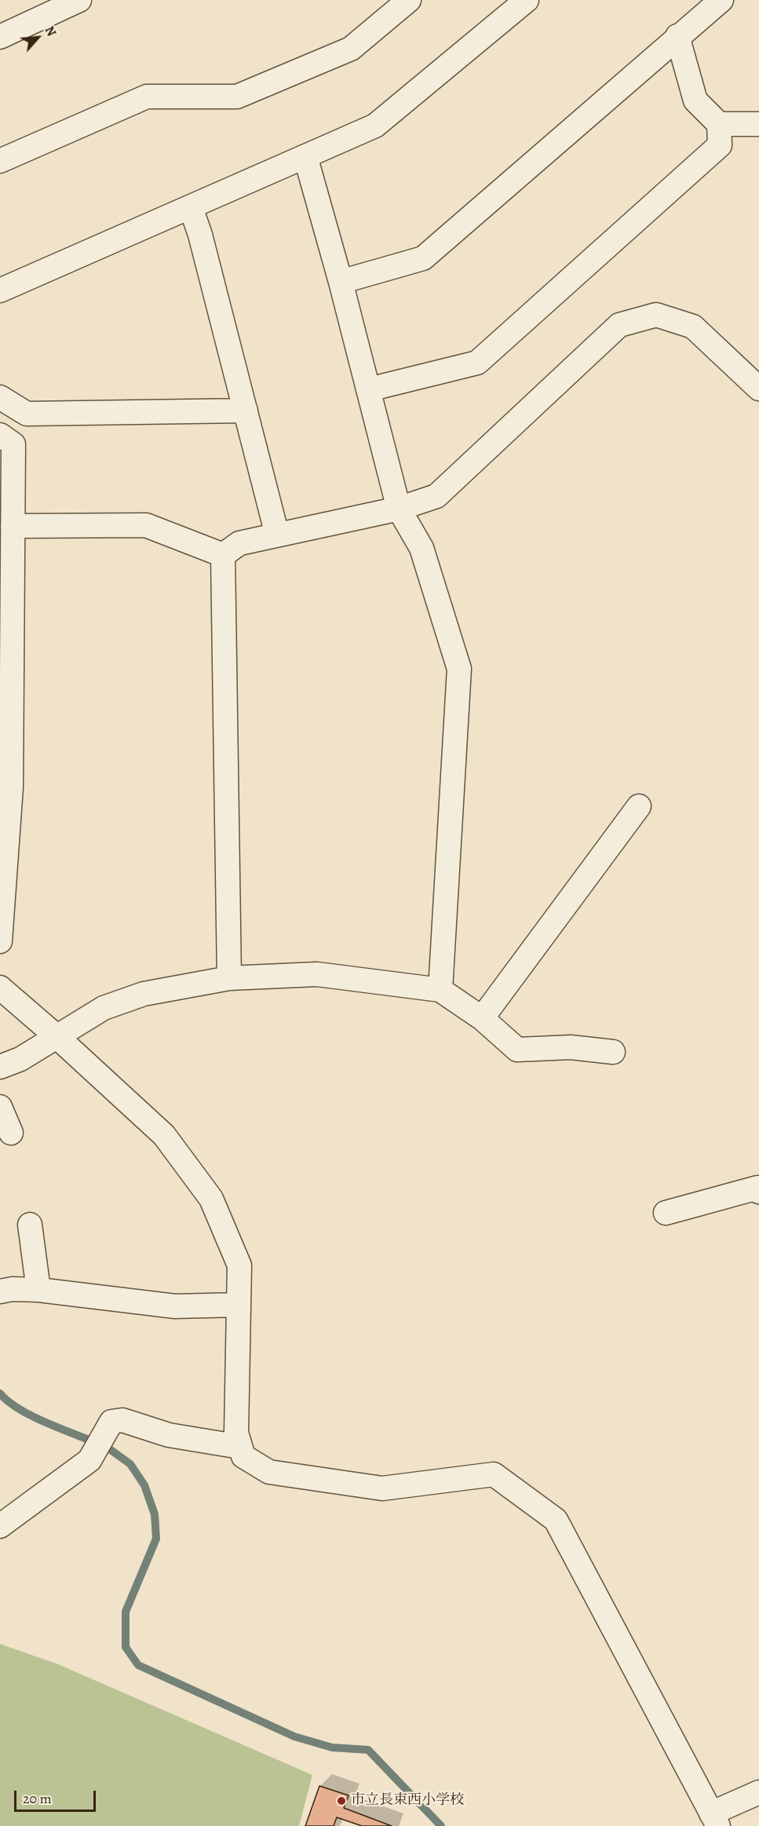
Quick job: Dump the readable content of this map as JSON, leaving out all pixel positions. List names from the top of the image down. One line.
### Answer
{"places":["市立長束西小学校"],"scale_bar":"20 m","north":"top right"}
